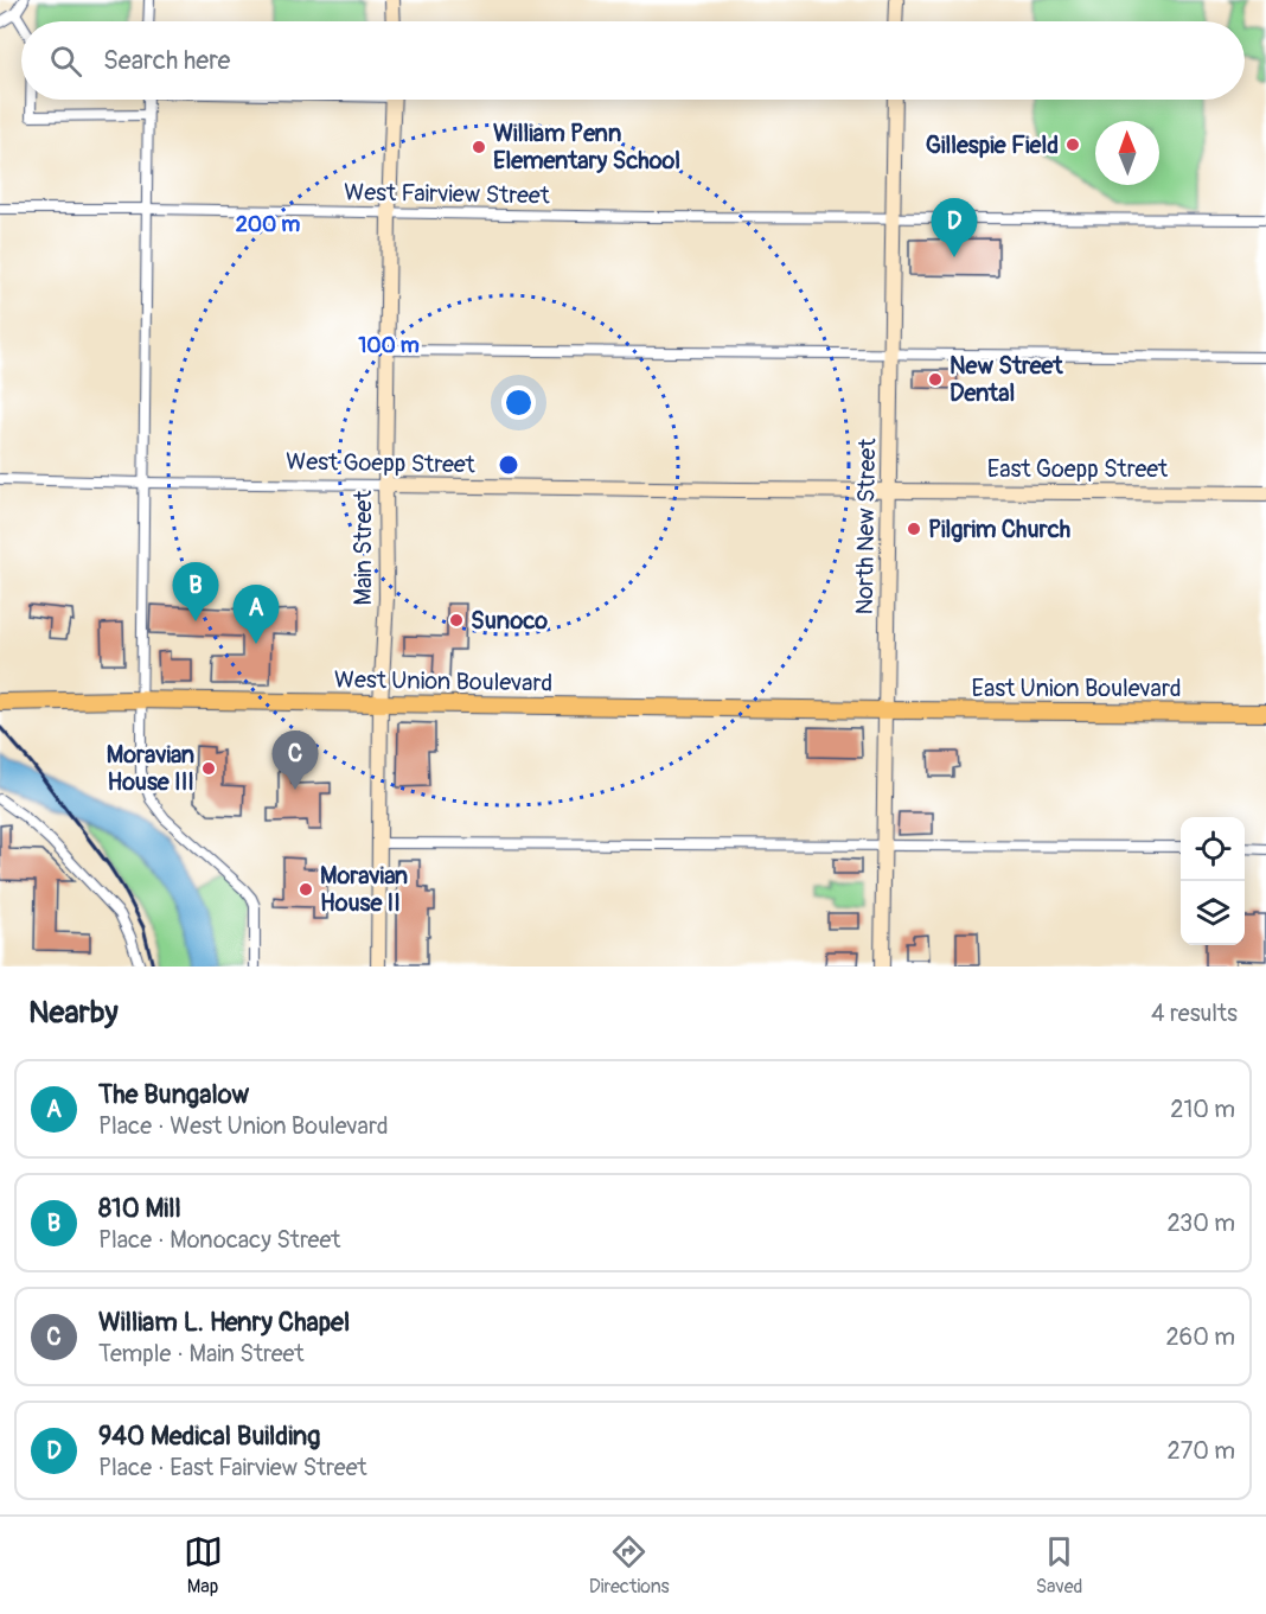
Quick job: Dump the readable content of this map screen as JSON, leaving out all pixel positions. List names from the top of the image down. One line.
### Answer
{"streets":{"main road":["West Union Boulevard","East Union Boulevard"],"street":["West Fairview Street","West Goepp Street","East Goepp Street","North New Street","Main Street"]},"crossings":[["West Fairview Street","North New Street"],["West Fairview Street","Main Street"],["West Goepp Street","East Goepp Street"],["West Goepp Street","North New Street"],["West Goepp Street","Main Street"],["East Goepp Street","North New Street"],["North New Street","West Union Boulevard"],["North New Street","East Union Boulevard"],["Main Street","West Union Boulevard"],["West Union Boulevard","East Union Boulevard"]],"places":["Gillespie Field","William Penn Elementary School","New Street Dental","Pilgrim Church","Sunoco","Moravian House III","Moravian House II"],"north":"top","page":{"search":"Search here","pins":["D","B","A","C"],"heading":["Nearby","4 results"],"list":[{"mark":"A","name":"The Bungalow","note":"Place · West Union Boulevard","value":"210 m"},{"mark":"B","name":"810 Mill","note":"Place · Monocacy Street","value":"230 m"},{"mark":"C","name":"William L. Henry Chapel","note":"Temple · Main Street","value":"260 m"},{"mark":"D","name":"940 Medical Building","note":"Place · East Fairview Street","value":"270 m"}],"nav":["Map","Directions","Saved"]},"rings":["200 m","100 m"]}
